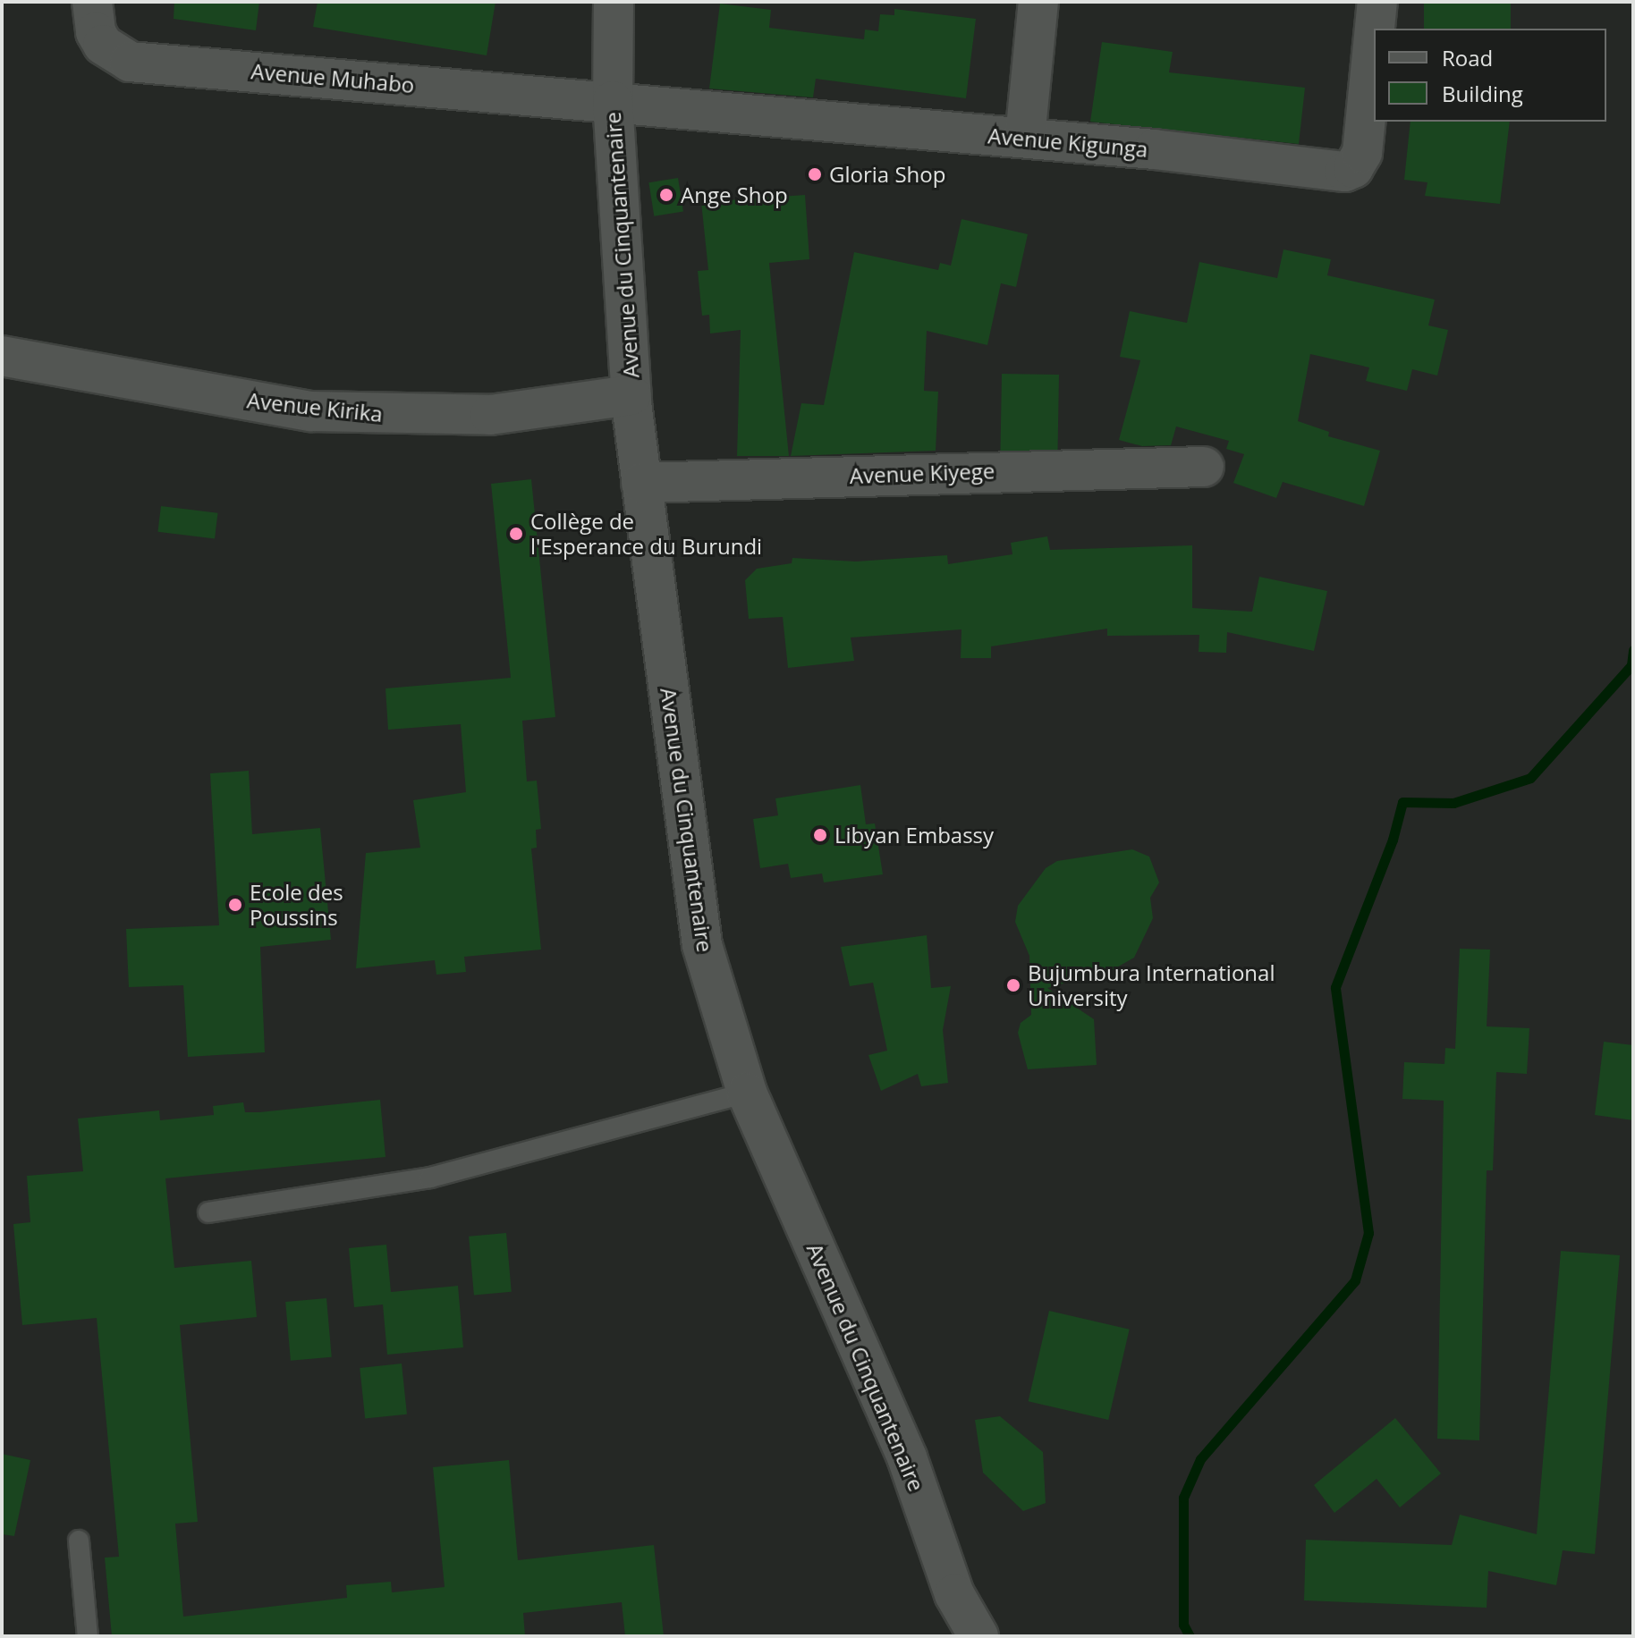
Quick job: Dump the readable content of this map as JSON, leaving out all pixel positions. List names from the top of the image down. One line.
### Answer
{"streets":{"street":["Avenue Muhabo","Avenue Kigunga","Avenue du Cinquantenaire","Avenue Kirika","Avenue Kiyege"]},"crossings":[["Avenue Muhabo","Avenue Kigunga"],["Avenue Muhabo","Avenue du Cinquantenaire"],["Avenue Kigunga","Avenue du Cinquantenaire"],["Avenue du Cinquantenaire","Avenue Kirika"],["Avenue du Cinquantenaire","Avenue Kiyege"]],"places":["Gloria Shop","Ange Shop","Collège de l'Esperance du Burundi","Libyan Embassy","Ecole des Poussins","Bujumbura International University"],"legend":["Road","Building"]}
